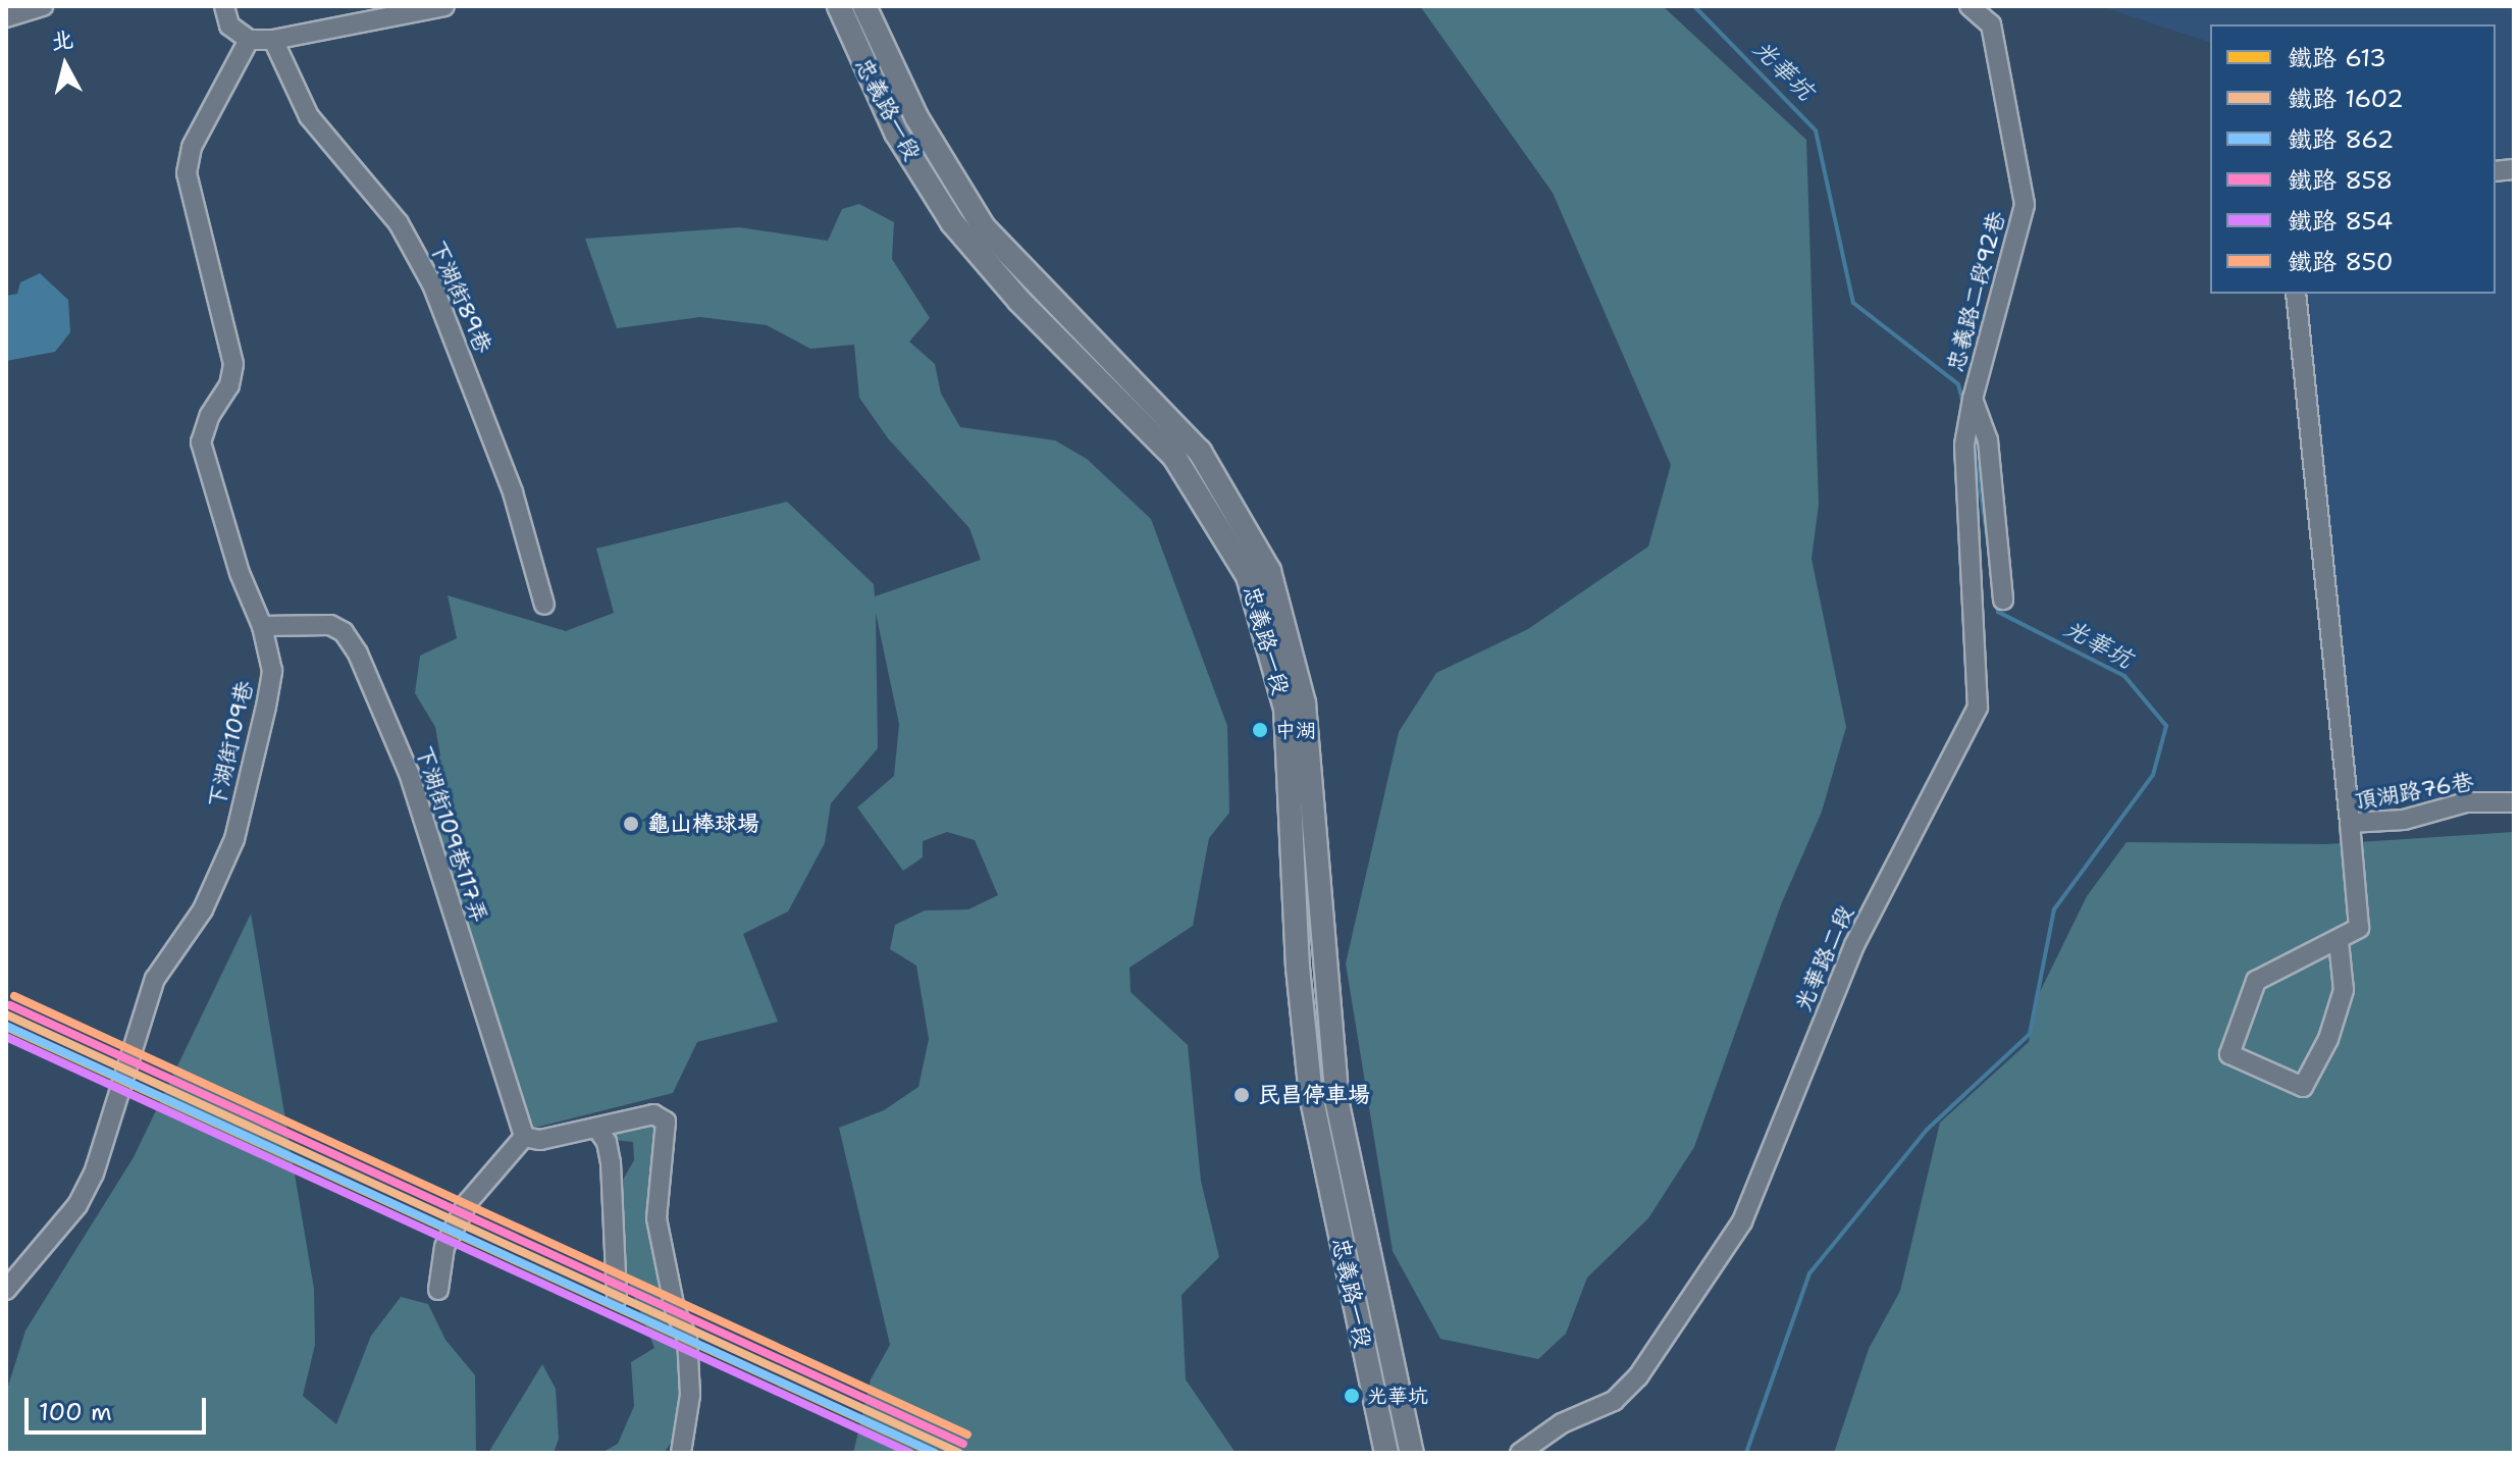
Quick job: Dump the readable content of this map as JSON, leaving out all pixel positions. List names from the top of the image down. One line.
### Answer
{"streets":{"main road":["忠義路一段"],"street":["忠義路二段92巷","下湖街89巷","下湖街109巷","頂湖路76巷","下湖街109巷117弄","光華路二段"]},"crossings":[["忠義路二段92巷","光華路二段"],["下湖街109巷","下湖街109巷117弄"]],"water":["光華坑"],"places":["中湖","龜山棒球場","民昌停車場","光華坑"],"lines":["rail line 850","rail line 858","rail line 1602","rail line 862","rail line 613","rail line 854"],"legend":["鐵路 613","鐵路 1602","鐵路 862","鐵路 858","鐵路 854","鐵路 850"],"scale_bar":"100 m","north":"top"}
